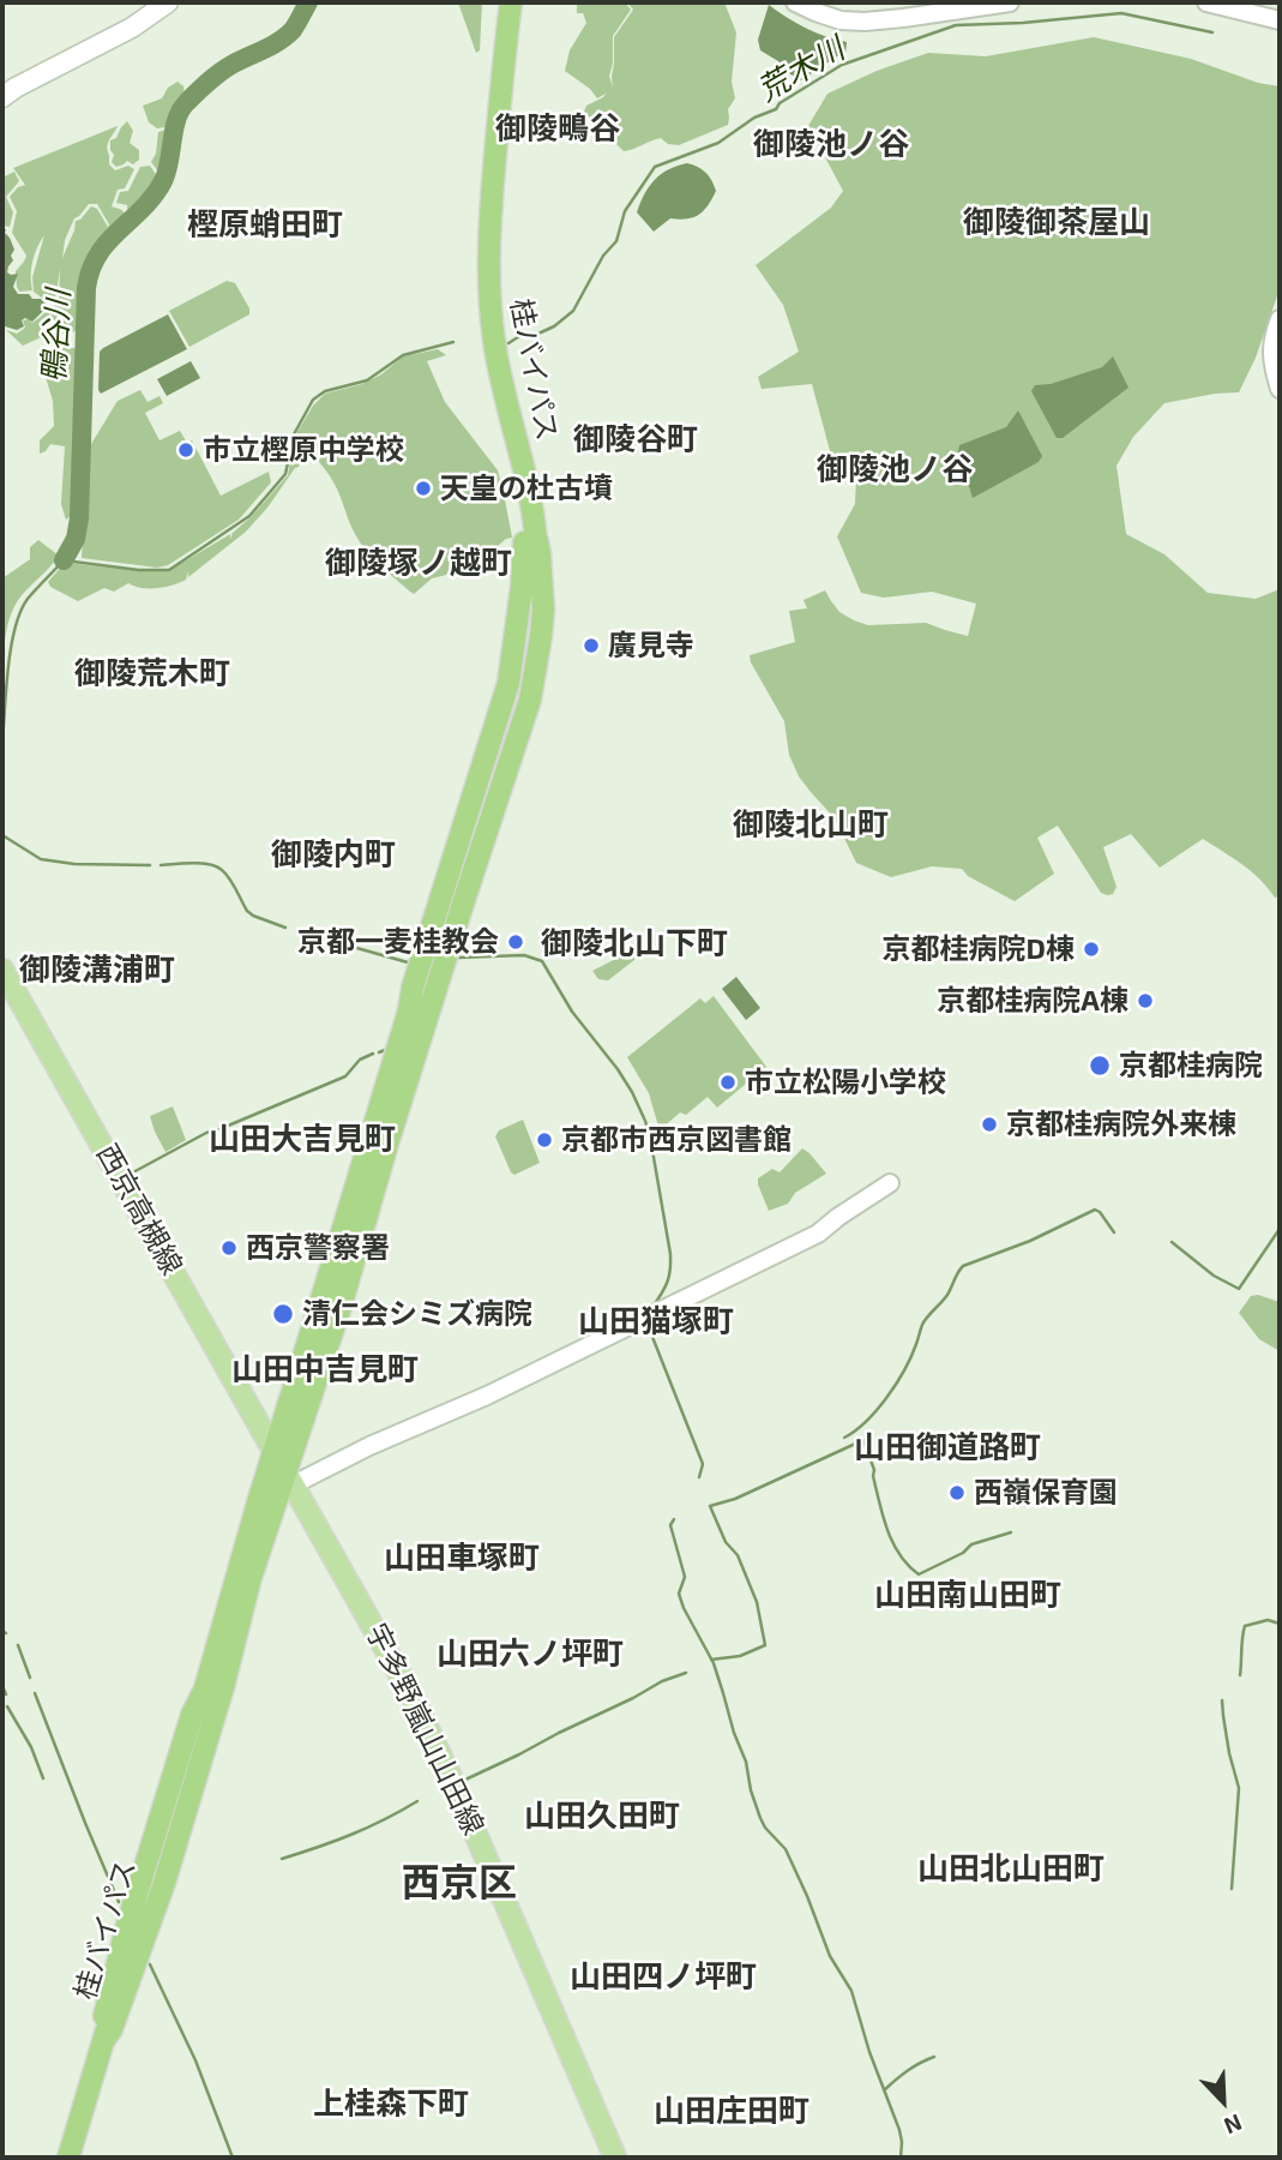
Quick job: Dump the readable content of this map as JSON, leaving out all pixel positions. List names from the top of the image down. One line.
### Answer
{"streets":{"highway":["桂バイパス"],"main road":["西京高槻線","宇多野嵐山山田線"]},"crossings":[["西京高槻線","宇多野嵐山山田線"]],"districts":["御陵鴫谷","御陵池ノ谷","御陵御茶屋山","樫原蛸田町","御陵谷町","御陵池ノ谷","御陵塚ノ越町","御陵荒木町","御陵北山町","御陵内町","御陵北山下町","御陵溝浦町","山田大吉見町","山田猫塚町","山田中吉見町","山田御道路町","山田車塚町","山田南山田町","山田六ノ坪町","山田久田町","山田北山田町","西京区","山田四ノ坪町","上桂森下町","山田庄田町"],"water":["荒木川","鴨谷川"],"places":["市立樫原中学校","天皇の杜古墳","廣見寺","京都一麦桂教会","京都桂病院D棟","京都桂病院A棟","京都桂病院","市立松陽小学校","京都桂病院外来棟","京都市西京図書館","西京警察署","清仁会シミズ病院","西嶺保育園"],"north":"bottom right"}
